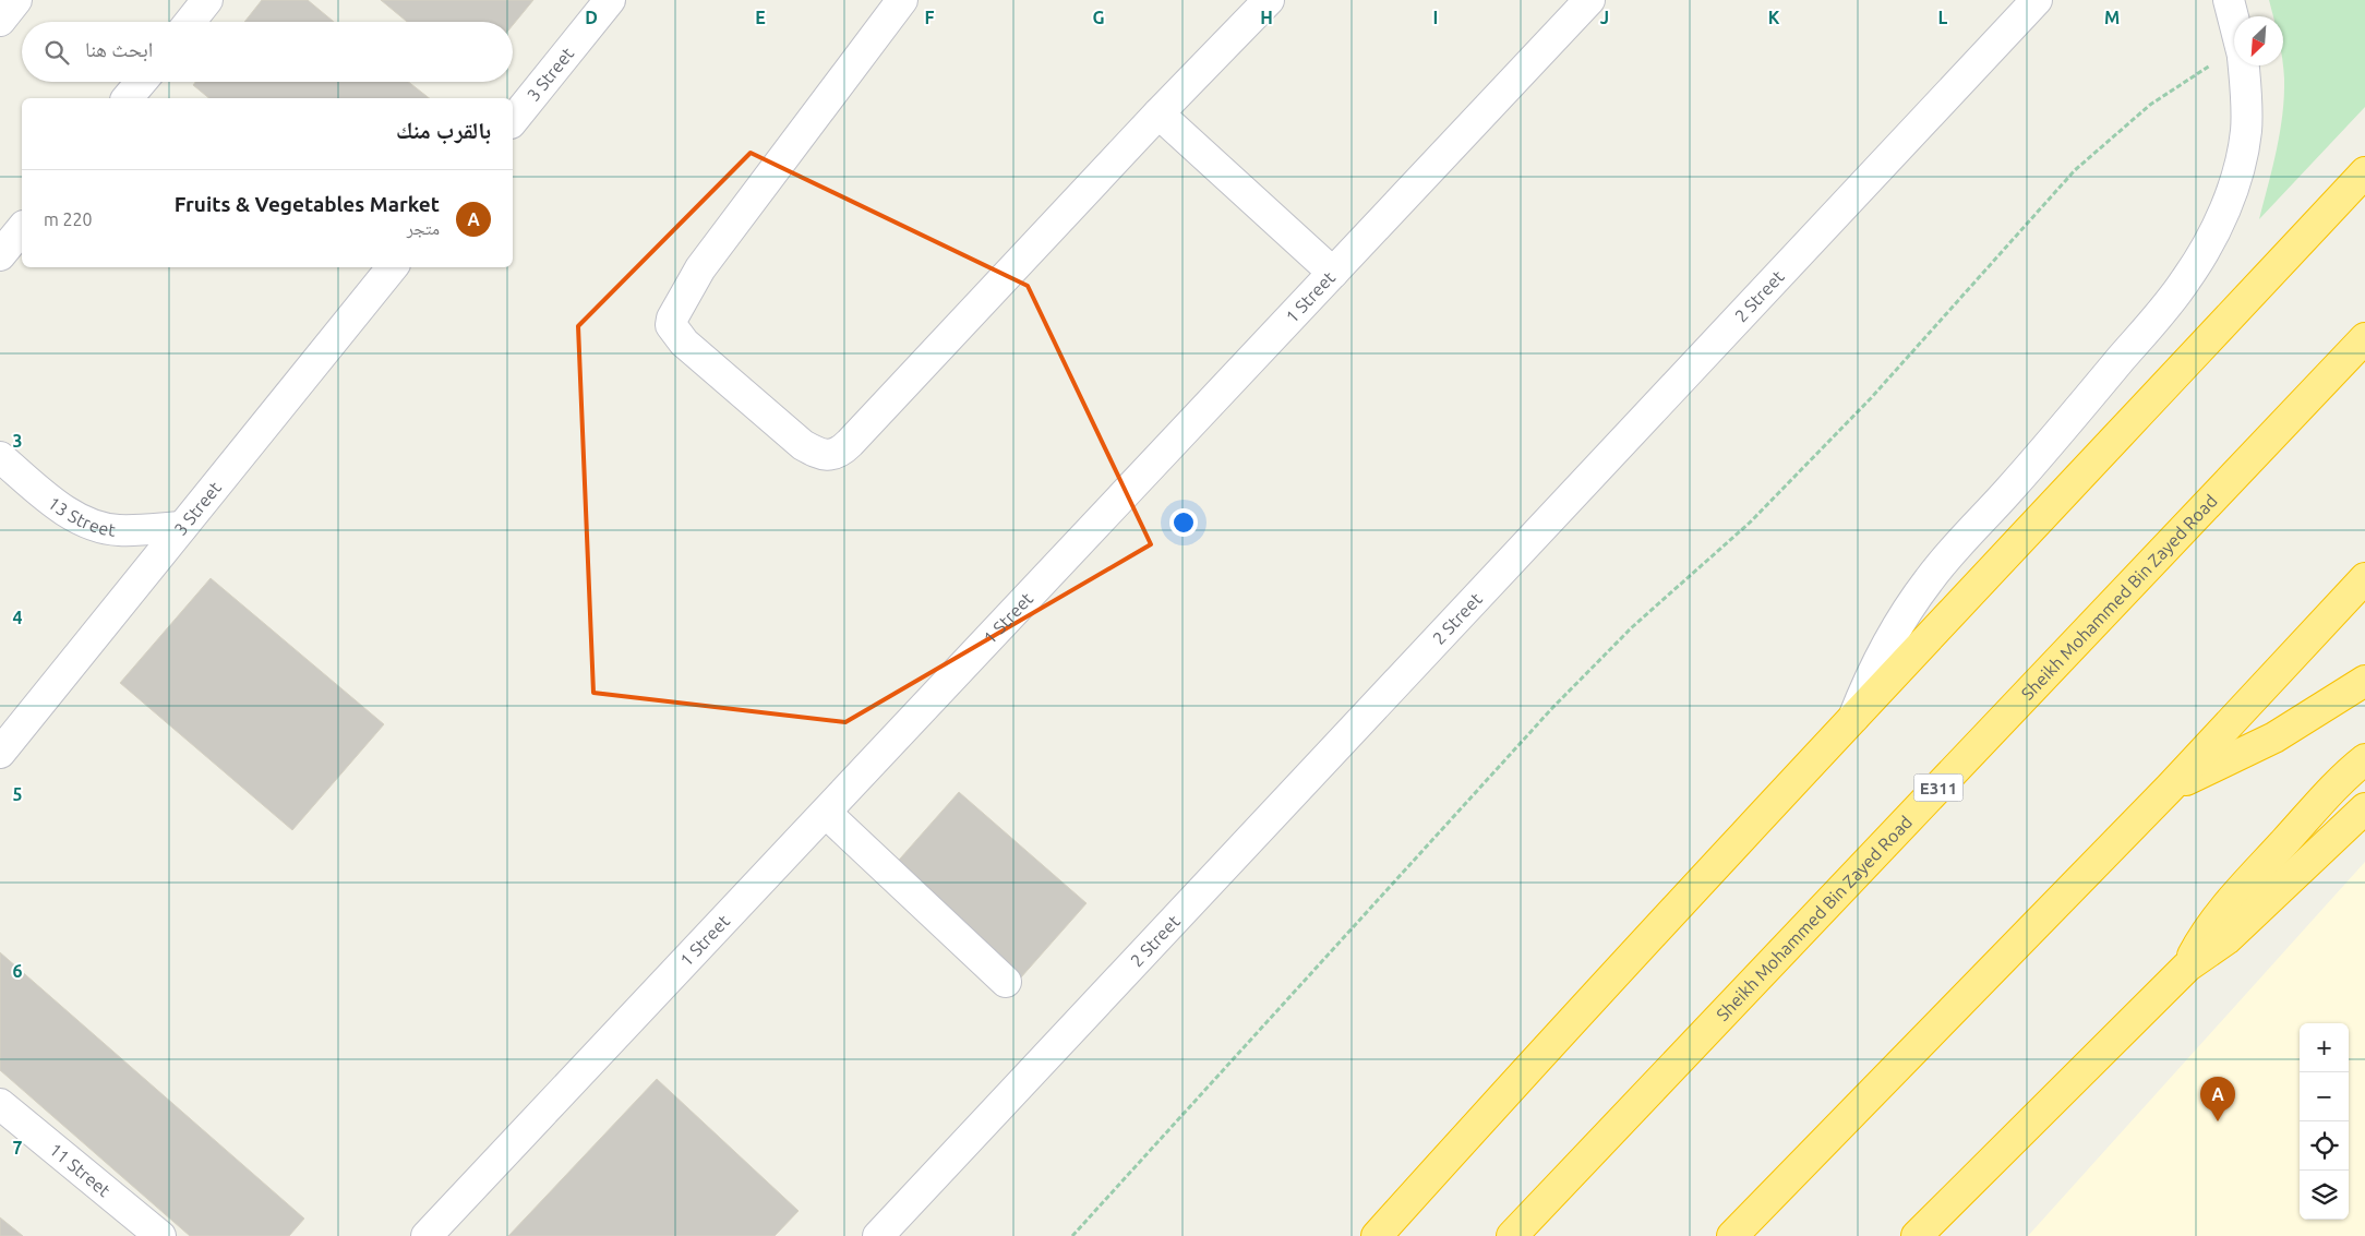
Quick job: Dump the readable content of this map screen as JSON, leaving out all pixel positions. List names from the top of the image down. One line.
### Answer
{"streets":{"highway":["Sheikh Mohammed Bin Zayed Road","E311"],"street":["3 Street","2 Street","1 Street","13 Street","11 Street"]},"crossings":[["3 Street","13 Street"]],"north":"bottom left","page":{"search":"ابحث هنا","heading":"بالقرب منك","list":[{"mark":"A","name":"Fruits & Vegetables Market","note":"متجر","value":"220 m"}],"map_buttons":["+","−"],"pins":"A"},"grid":{"columns":["D","E","F","G","H","I","J","K","L","M"],"rows":["3","4","5","6","7"]}}
